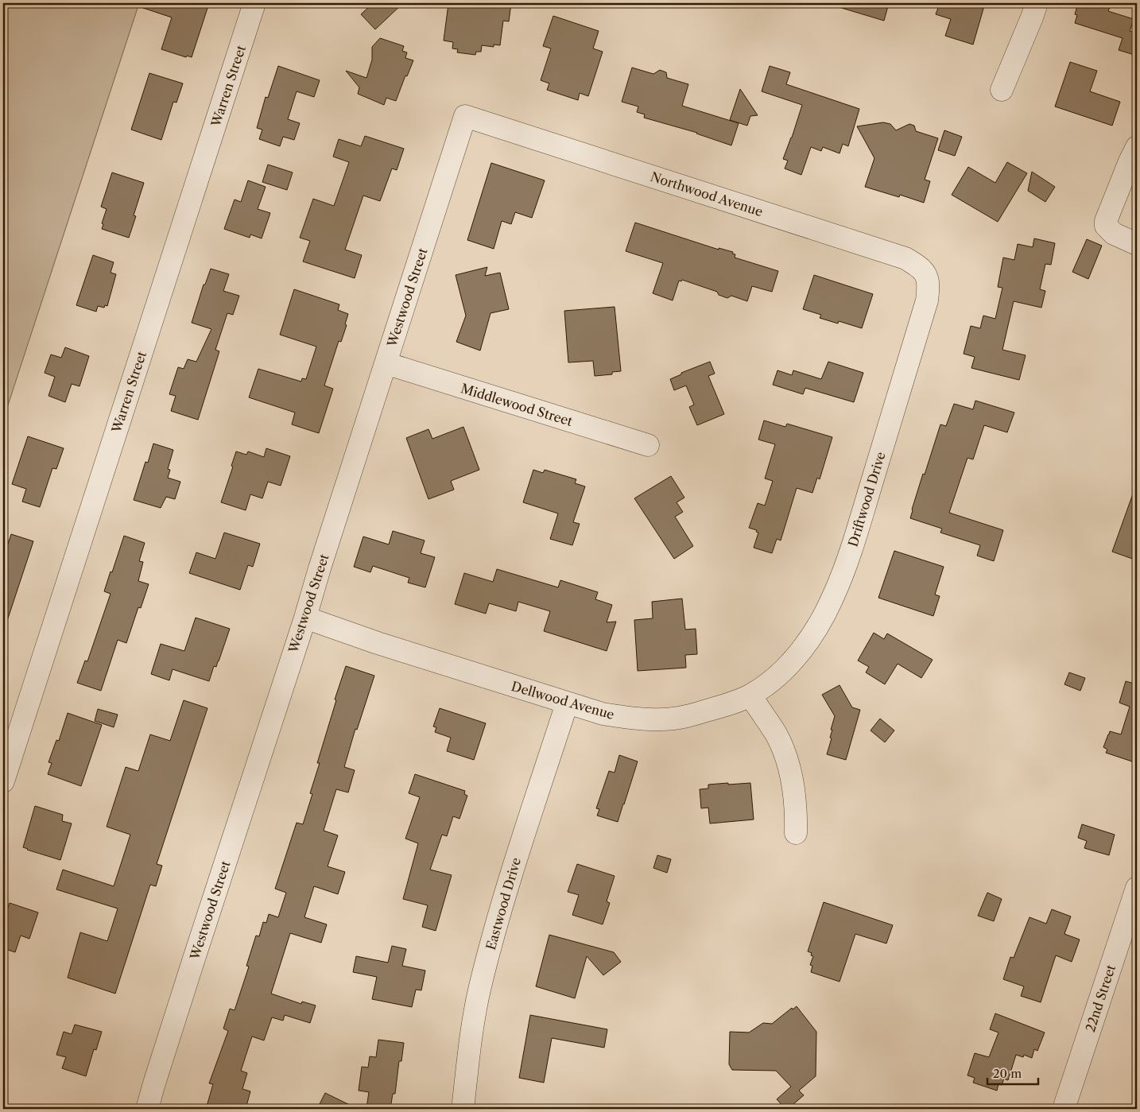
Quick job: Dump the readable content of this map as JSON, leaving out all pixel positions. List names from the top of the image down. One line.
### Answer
{"streets":{"street":["Warren Street","Northwood Avenue","Westwood Street","Middlewood Street","Driftwood Drive","Dellwood Avenue","Eastwood Drive","22nd Street"]},"crossings":[["Northwood Avenue","Westwood Street"],["Northwood Avenue","Driftwood Drive"],["Westwood Street","Middlewood Street"],["Westwood Street","Dellwood Avenue"],["Driftwood Drive","Dellwood Avenue"],["Dellwood Avenue","Eastwood Drive"]],"scale_bar":"20 m"}
